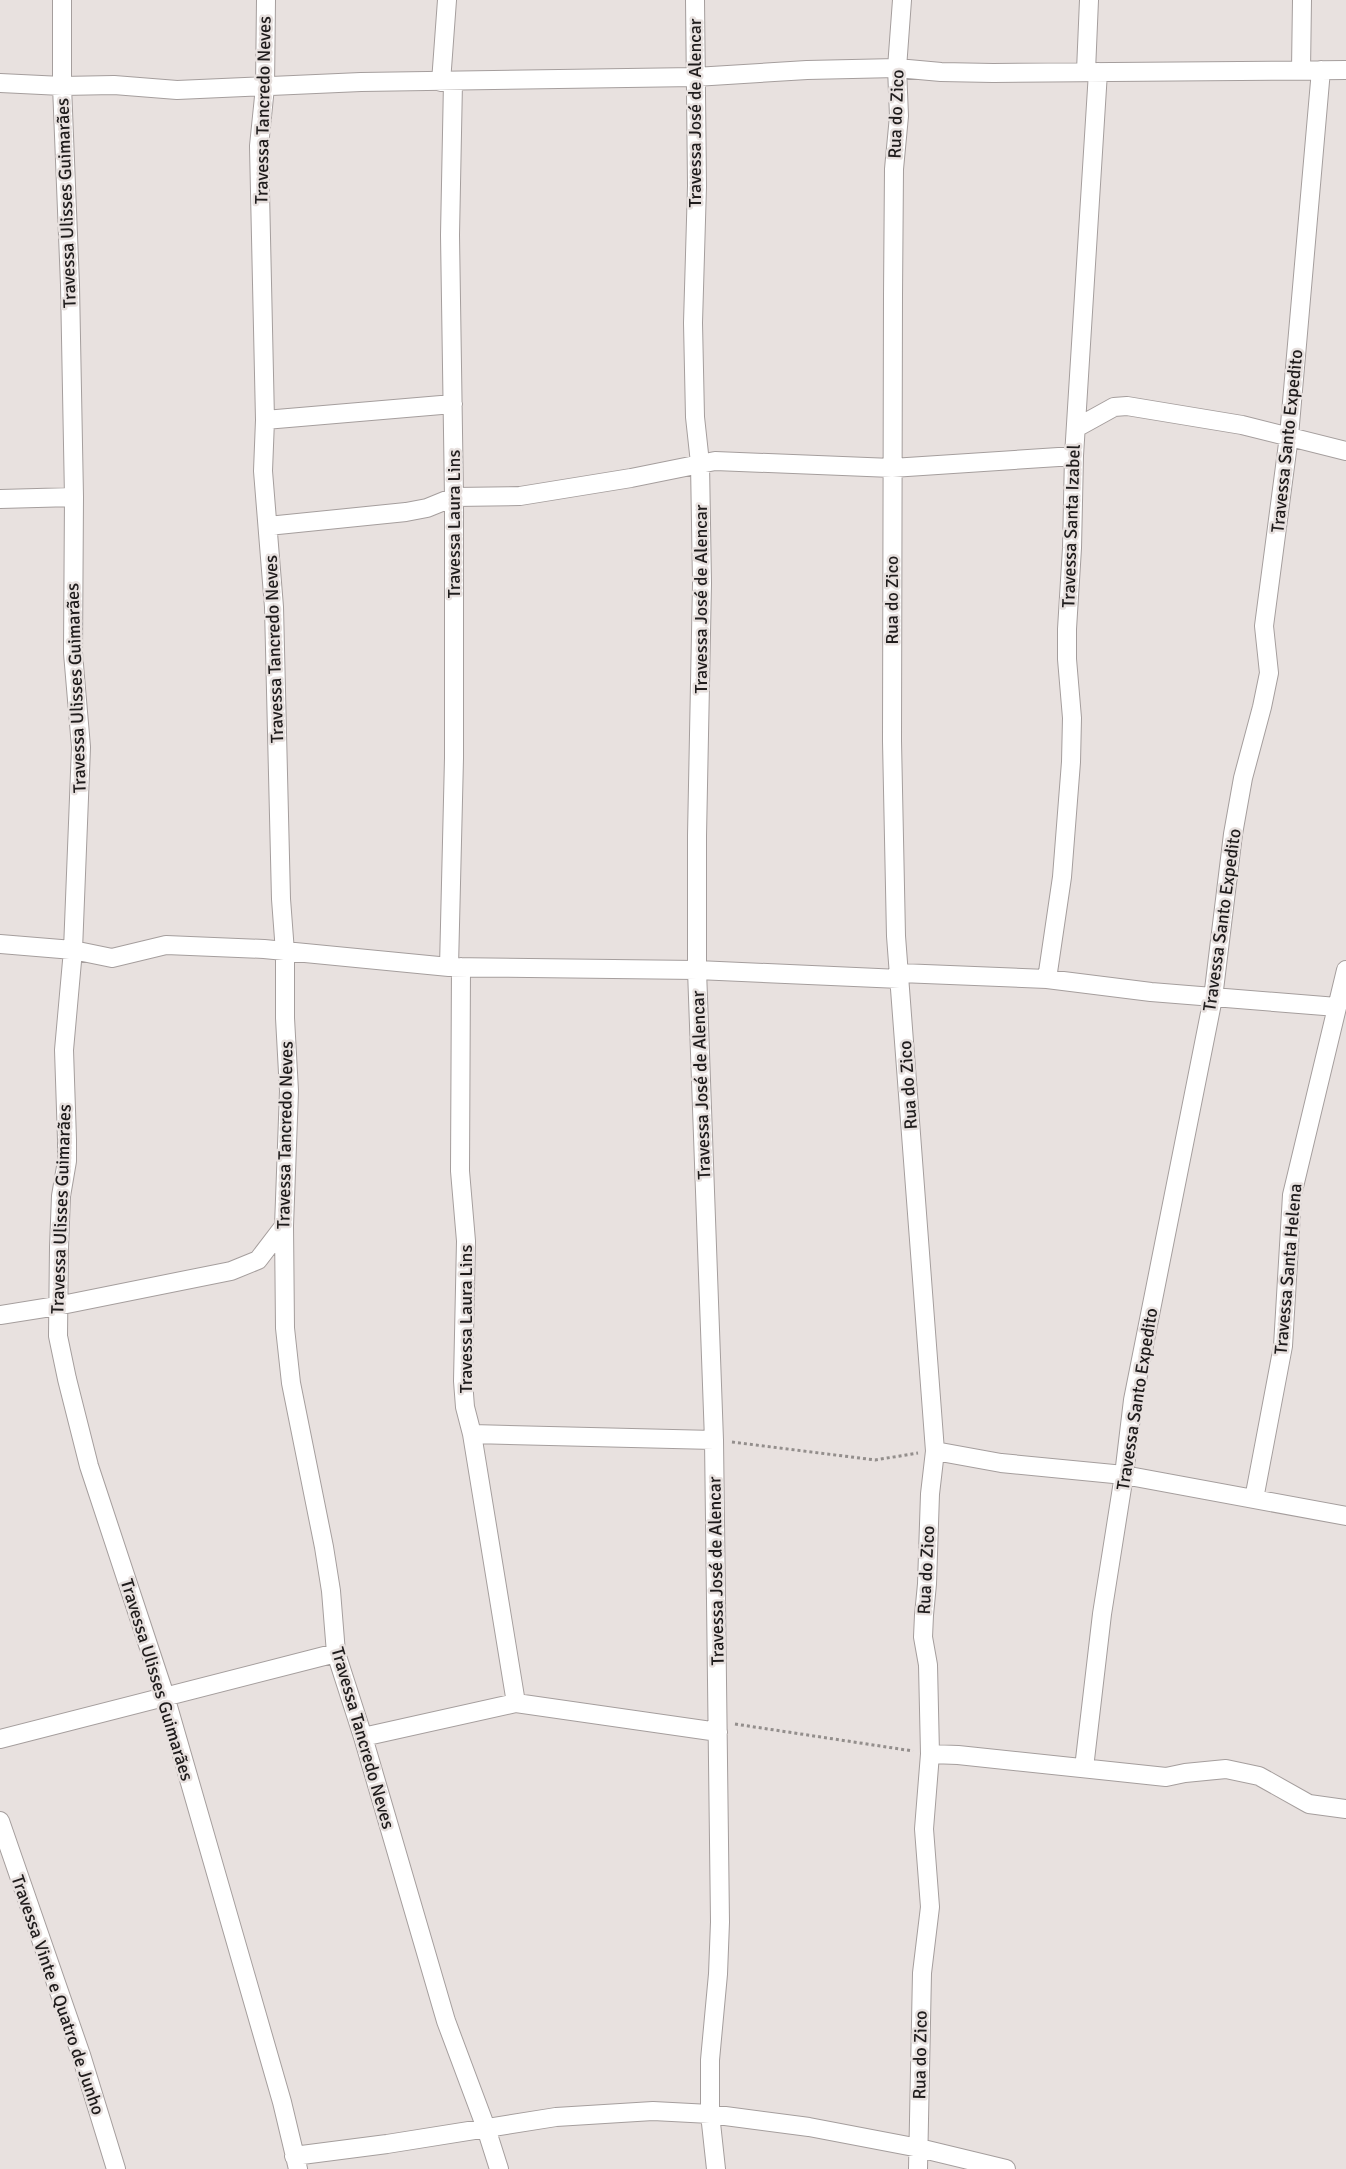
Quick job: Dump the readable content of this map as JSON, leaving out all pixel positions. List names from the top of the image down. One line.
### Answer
{"streets":{"street":["Travessa Tancredo Neves","Travessa José de Alencar","Rua do Zico","Travessa Ulisses Guimarães","Travessa Santo Expedito","Travessa Laura Lins","Travessa Santa Izabel","Travessa Santa Helena","Travessa Vinte e Quatro de Junho"]}}
